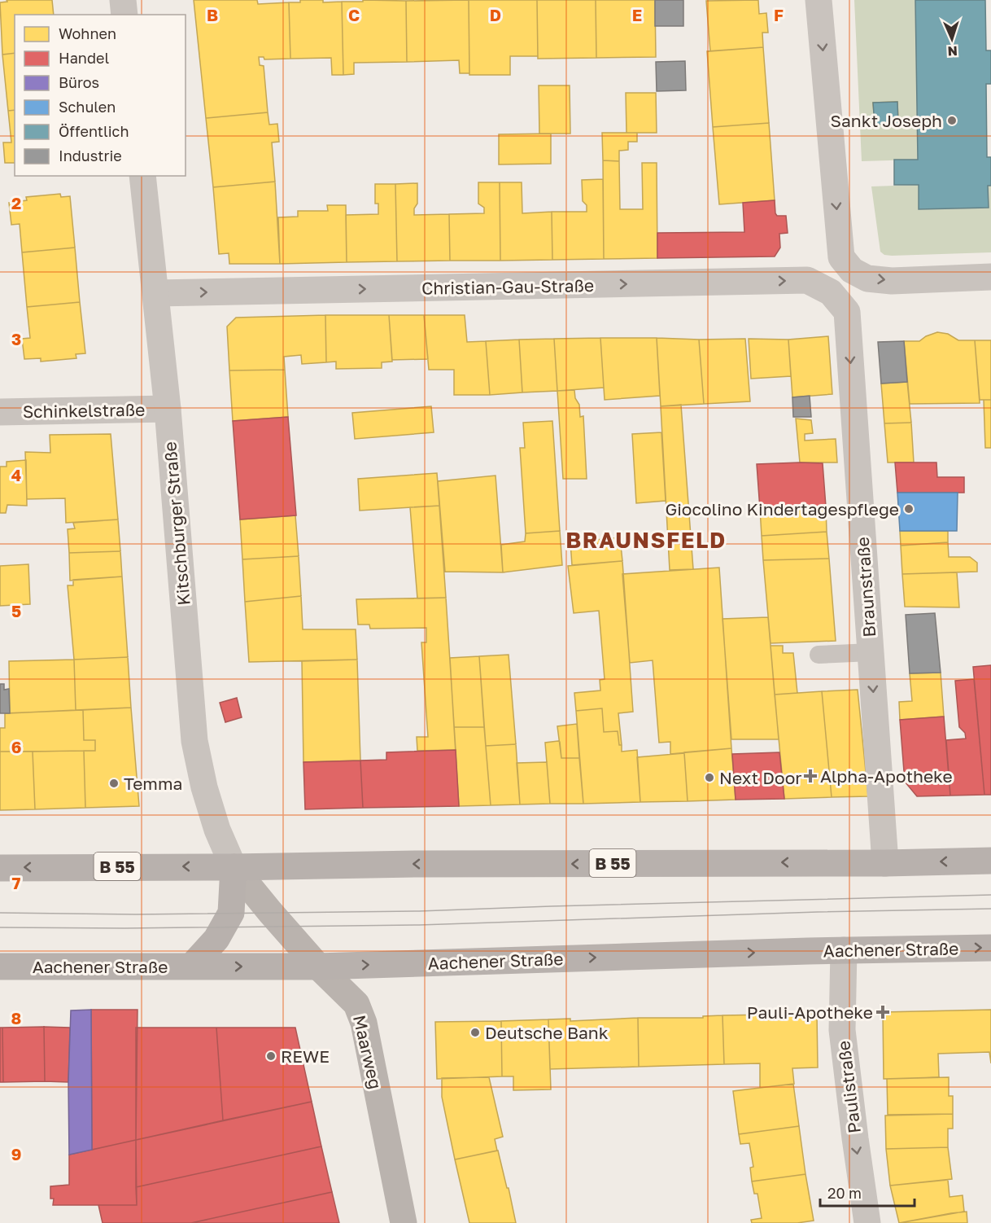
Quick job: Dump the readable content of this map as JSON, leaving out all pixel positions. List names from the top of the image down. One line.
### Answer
{"streets":{"main road":["B 55","Aachener Straße","Maarweg"],"street":["Christian-Gau-Straße","Schinkelstraße","Kitschburger Straße","Braunstraße","Paulistraße"]},"crossings":[["Christian-Gau-Straße","Kitschburger Straße"],["Christian-Gau-Straße","Braunstraße"],["Schinkelstraße","Kitschburger Straße"],["Kitschburger Straße","B 55"],["Kitschburger Straße","Maarweg"],["Braunstraße","B 55"],["B 55","Maarweg"],["Aachener Straße","Maarweg"],["Aachener Straße","Paulistraße"]],"one_way":["Christian-Gau-Straße","Braunstraße","Paulistraße"],"districts":["BRAUNSFELD"],"places":{"other":["Sankt Joseph","Giocolino Kindertagespflege","Next Door","Temma","Deutsche Bank","REWE"],"health":["Alpha-Apotheke","Pauli-Apotheke"]},"legend":["Wohnen","Handel","Büros","Schulen","Öffentlich","Industrie"],"scale_bar":"20 m","north":"bottom","grid":{"columns":["B","C","D","E","F"],"rows":["2","3","4","5","6","7","8","9"]}}
